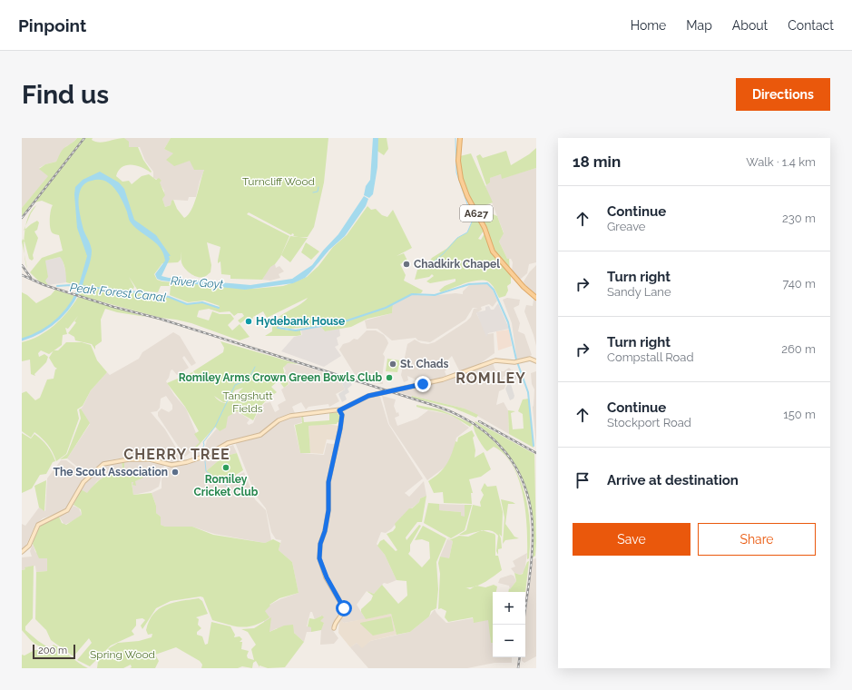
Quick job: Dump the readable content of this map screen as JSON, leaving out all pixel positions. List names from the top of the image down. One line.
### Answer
{"streets":{"main road":["A627"]},"districts":["ROMILEY","CHERRY TREE"],"water":["River Goyt","Peak Forest Canal"],"parks":["Turncliff Wood","Tangshutt Fields","Spring Wood"],"places":["Chadkirk Chapel","Hydebank House","St. Chads","Romiley Arms Crown Green Bowls Club","Romiley Cricket Club","The Scout Association"],"scale_bar":"200 m","page":{"header":"Pinpoint","nav":["Home","Map","About","Contact"],"buttons":["Directions",["Save","Share"]],"title":"Find us","heading":["18 min","Walk · 1.4 km"],"list":[["Continue","Greave","230 m"],["Turn right","Sandy Lane","740 m"],["Turn right","Compstall Road","260 m"],["Continue","Stockport Road","150 m"],"Arrive at destination"],"map_buttons":["+","−"],"scale":"200 m"}}
